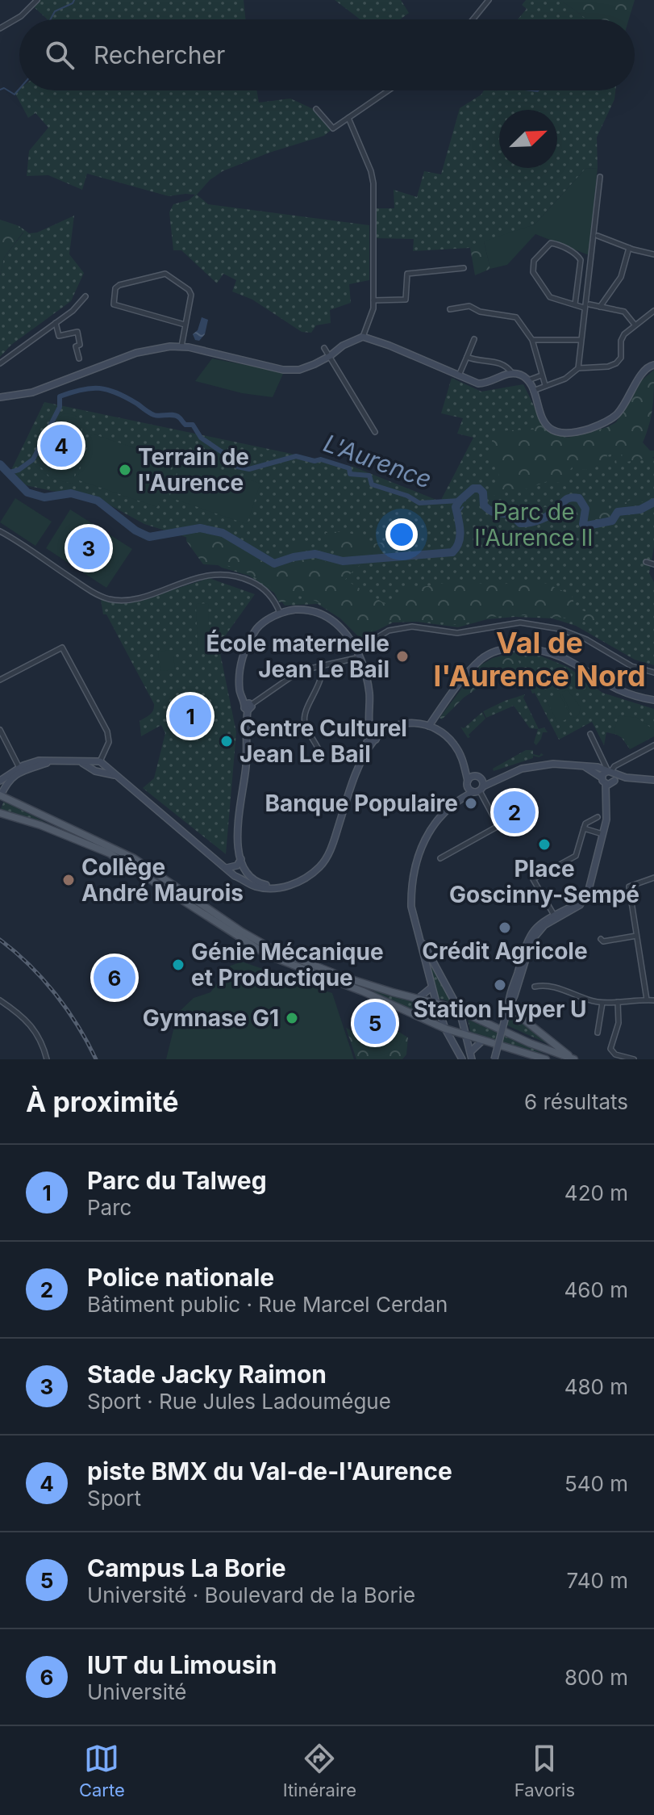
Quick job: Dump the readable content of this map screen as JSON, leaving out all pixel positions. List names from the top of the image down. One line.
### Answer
{"districts":["Val de l'Aurence Nord"],"water":["L'Aurence"],"parks":["Parc de l'Aurence II"],"places":["Terrain de l'Aurence","École maternelle Jean Le Bail","Centre Culturel Jean Le Bail","Banque Populaire","Place Goscinny-Sempé","Collège André Maurois","Crédit Agricole","Génie Mécanique et Productique","Station Hyper U","Gymnase G1"],"north":"top right","page":{"search":"Rechercher","pins":["4","3","1","2","6","5"],"heading":["À proximité","6 résultats"],"list":[{"mark":"1","name":"Parc du Talweg","note":"Parc","value":"420 m"},{"mark":"2","name":"Police nationale","note":"Bâtiment public · Rue Marcel Cerdan","value":"460 m"},{"mark":"3","name":"Stade Jacky Raimon","note":"Sport · Rue Jules Ladoumégue","value":"480 m"},{"mark":"4","name":"piste BMX du Val-de-l'Aurence","note":"Sport","value":"540 m"},{"mark":"5","name":"Campus La Borie","note":"Université · Boulevard de la Borie","value":"740 m"},{"mark":"6","name":"IUT du Limousin","note":"Université","value":"800 m"}],"nav":["Carte","Itinéraire","Favoris"]}}
